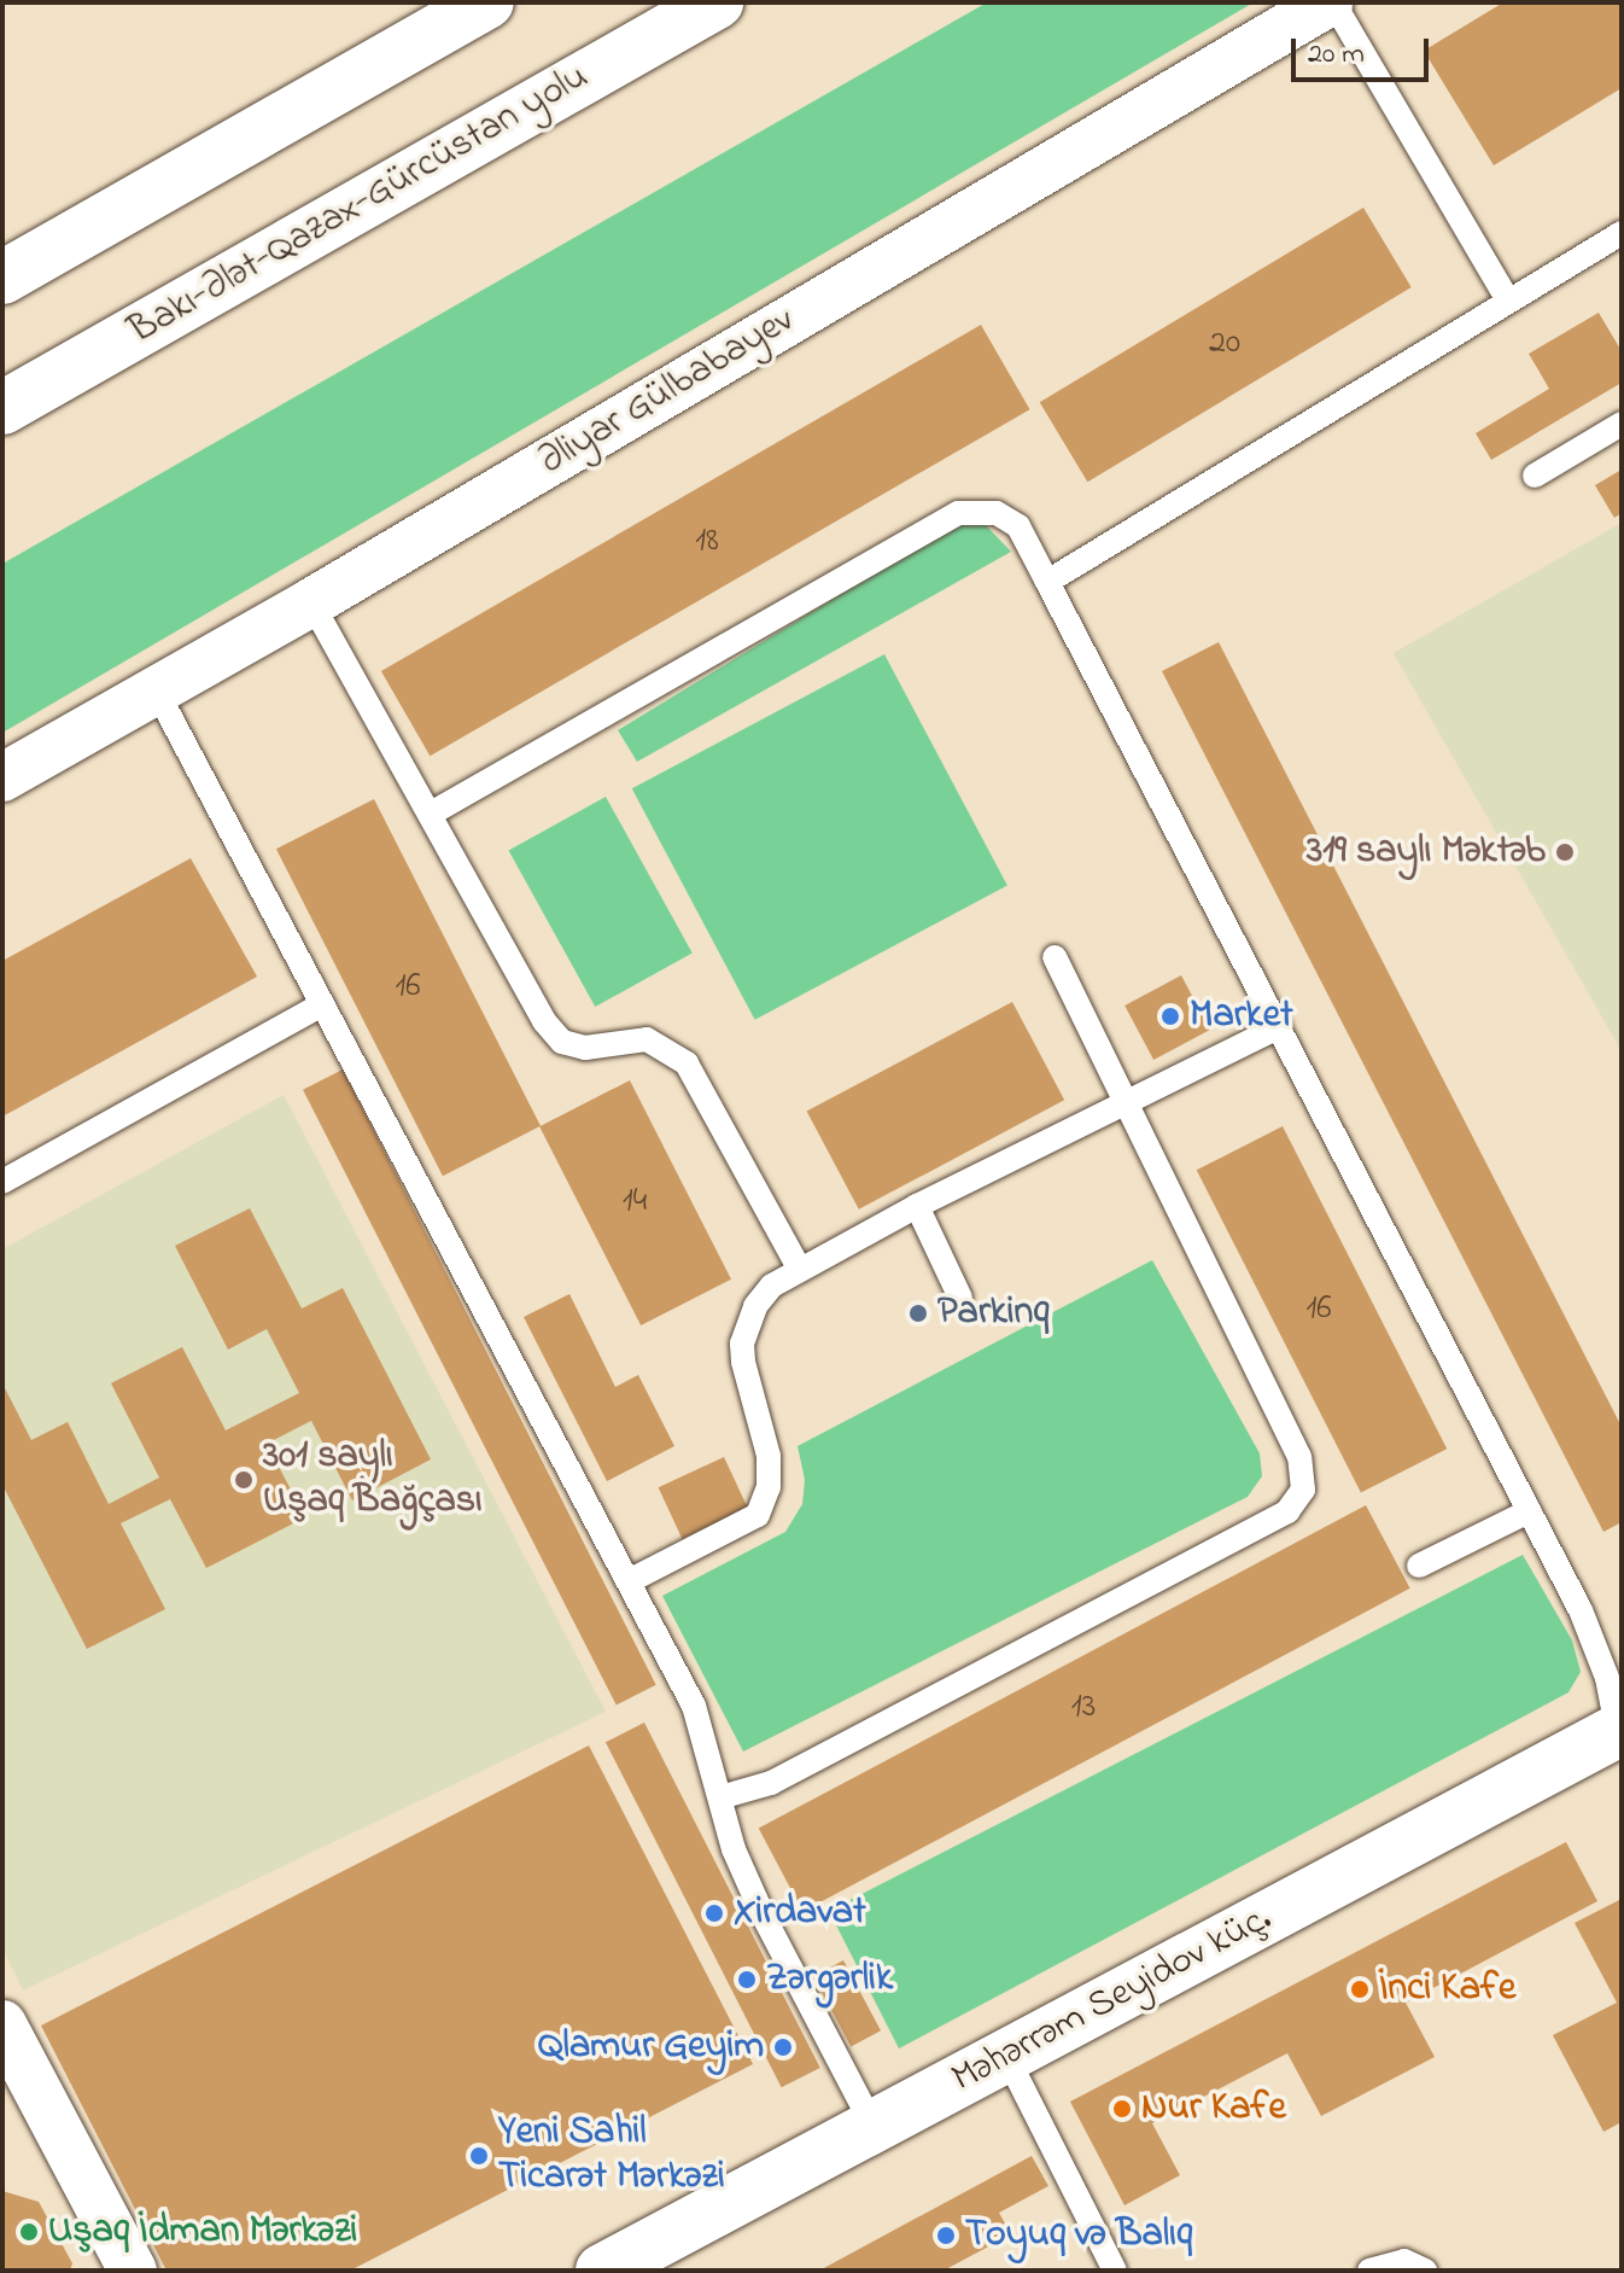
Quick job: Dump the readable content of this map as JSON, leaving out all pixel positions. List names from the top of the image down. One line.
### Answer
{"streets":{"main road":["Bakı-Ələt-Qazax-Gürcüstan yolu","Məhərrəm Seyidov küç."],"street":["Əliyar Gülbabayev"]},"places":["319 saylı Məktəb","Market","Parkinq","301 saylı Uşaq Bağçası","Xirdavat","Zərgərlik","İnci Kafe","Qlamur Geyim","Nur Kafe","Yeni Sahil Ticarət Mərkəzi","Uşaq İdman Mərkəzi","Toyuq və Balıq"],"house_numbers":["20","18","16","14","16","13"],"scale_bar":"20 m"}
